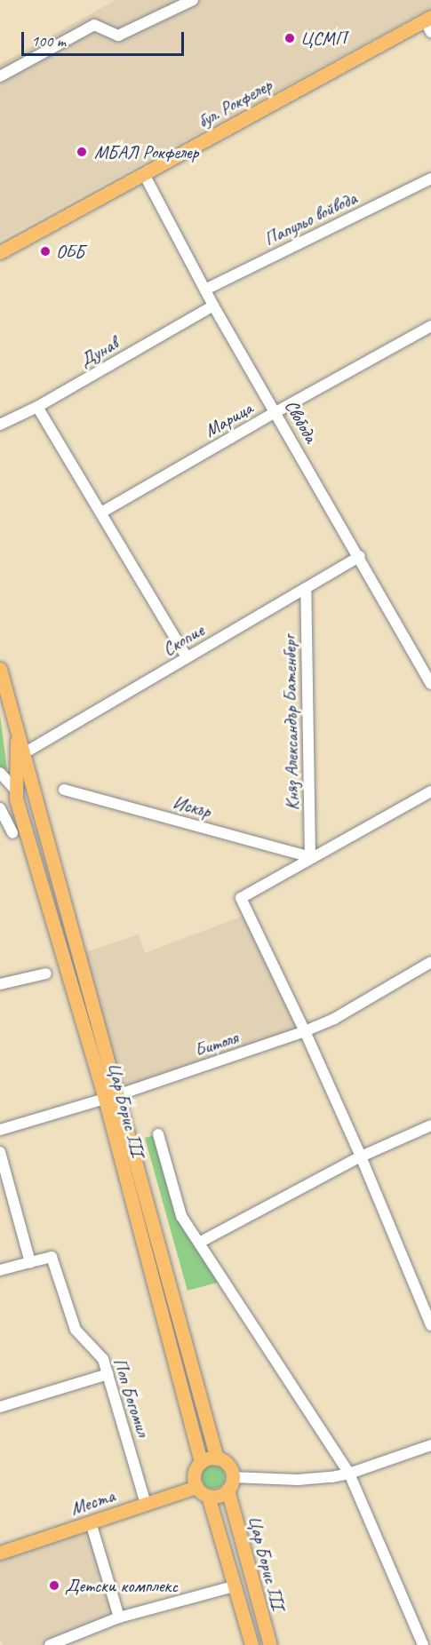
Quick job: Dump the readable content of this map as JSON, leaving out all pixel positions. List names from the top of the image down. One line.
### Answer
{"streets":{"main road":["бул. Рокфелер","Цар Борис III","Места"],"street":["Папульо войвода","Дунав","Марица","Свобода","Скопие","Княз Александър Батенберг","Искър","Битоля","Поп Богомил"]},"crossings":[["бул. Рокфелер","Свобода"],["Папульо войвода","Свобода"],["Дунав","Свобода"],["Марица","Свобода"],["Свобода","Скопие"],["Скопие","Княз Александър Батенберг"],["Скопие","Цар Борис III"],["Княз Александър Батенберг","Искър"],["Битоля","Цар Борис III"],["Цар Борис III","Места"],["Поп Богомил","Места"]],"places":["ЦСМП","МБАЛ Рокфелер","ОББ","Детски комплекс"],"scale_bar":"100 m"}
